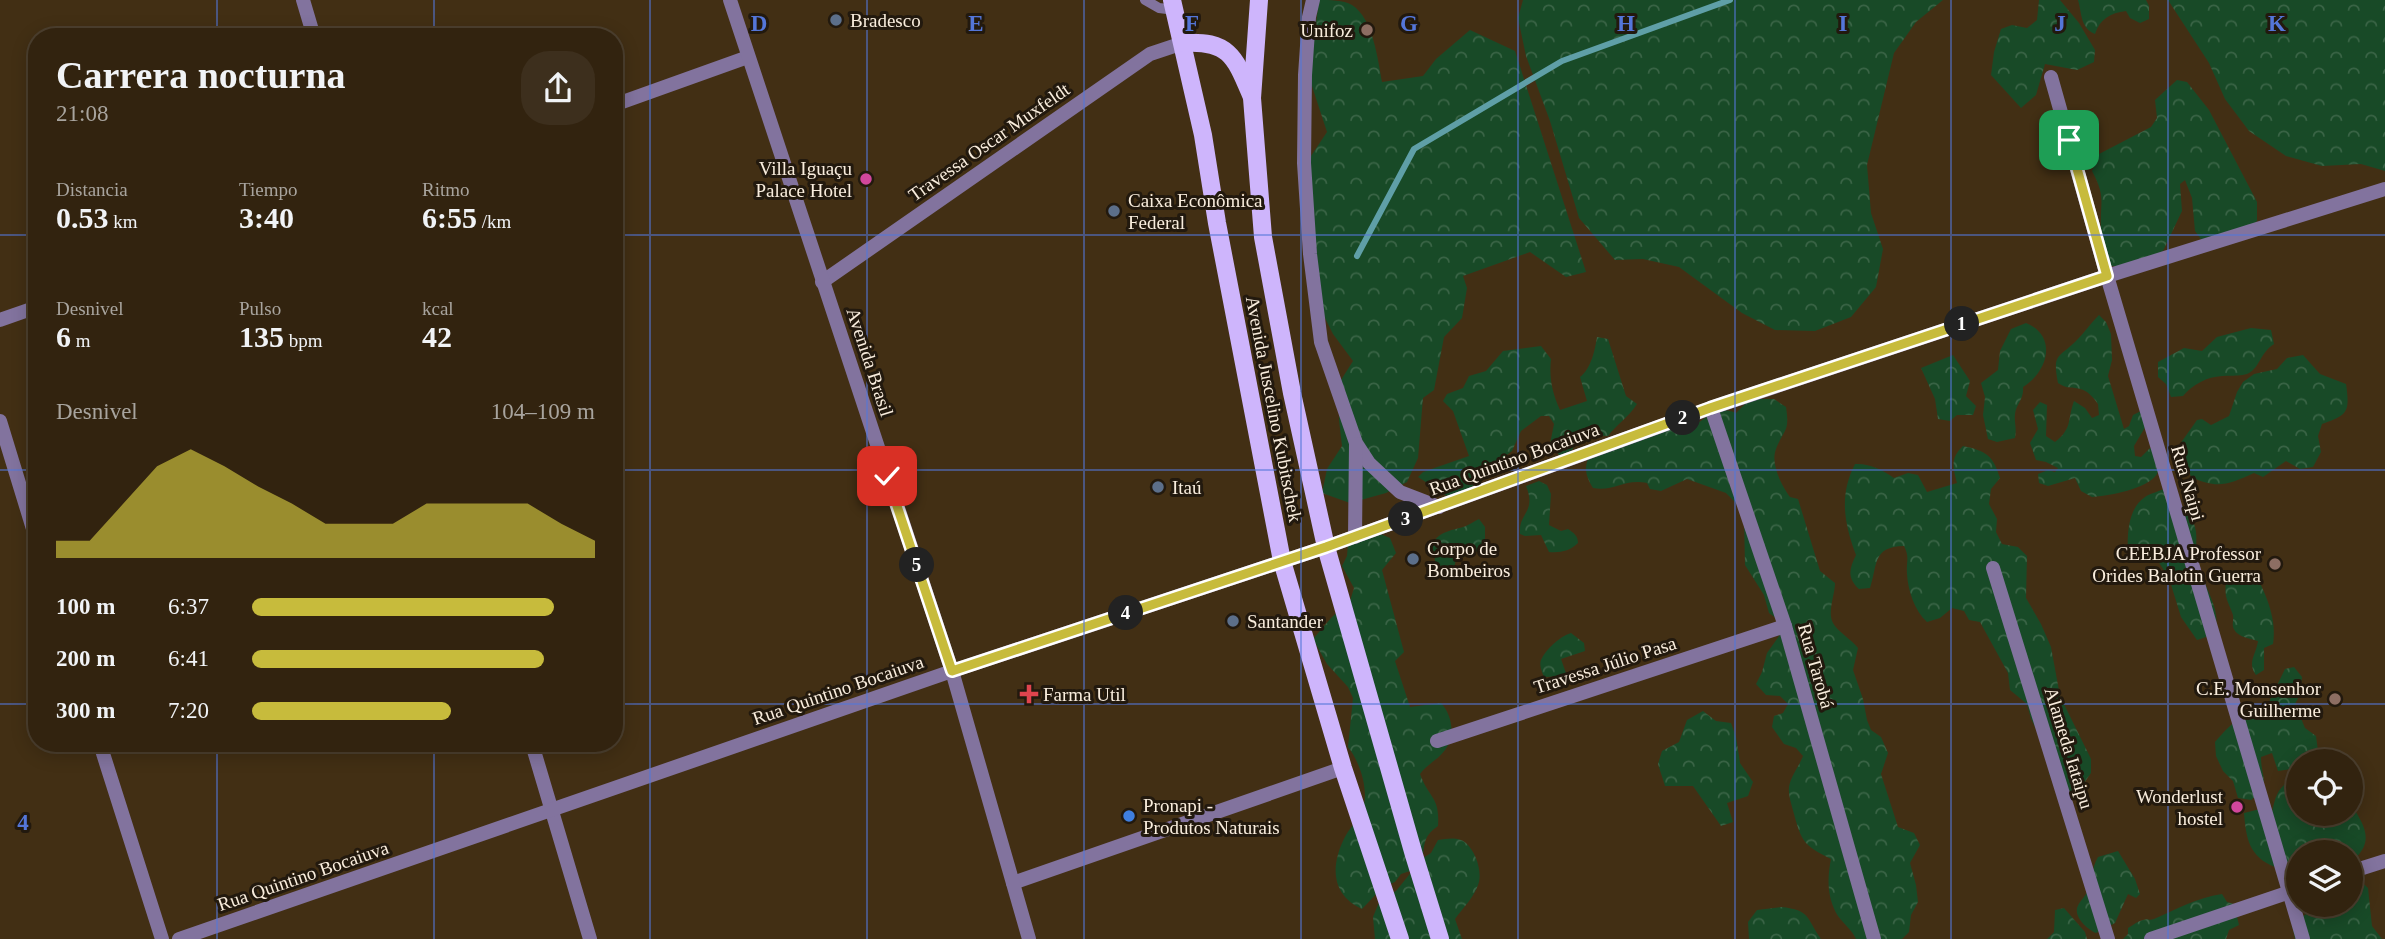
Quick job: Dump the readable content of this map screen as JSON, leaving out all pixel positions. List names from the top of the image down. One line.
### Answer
{"streets":{"main road":["Avenida Juscelino Kubitschek"],"street":["Travessa Oscar Muxfeldt","Avenida Brasil","Rua Quintino Bocaiuva","Rua Naipi","Travessa Júlio Pasa","Rua Tarobá","Alameda Iataipu"]},"crossings":[["Travessa Oscar Muxfeldt","Avenida Brasil"],["Travessa Oscar Muxfeldt","Avenida Juscelino Kubitschek"],["Avenida Brasil","Rua Quintino Bocaiuva"],["Avenida Juscelino Kubitschek","Rua Quintino Bocaiuva"],["Rua Quintino Bocaiuva","Rua Naipi"],["Rua Quintino Bocaiuva","Rua Tarobá"],["Travessa Júlio Pasa","Rua Tarobá"]],"places":{"other":["Bradesco","Unifoz","Villa Iguaçu Palace Hotel","Caixa Econômica Federal","Itaú","Corpo de Bombeiros","CEEBJA Professor Orides Balotin Guerra","Santander","C.E. Monsenhor Guilherme","Wonderlust hostel","Pronapi - Produtos Naturais"],"health":["Farma Util"]},"page":{"heading":["Carrera nocturna","21:08"],"stats":[["Distancia","0.53 km"],["Tiempo","3:40"],["Ritmo","6:55 /km"],["Desnivel","6 m"],["Pulso","135 bpm"],["kcal","42"]],"pins":["1","2","3","5","4"],"chart":["Desnivel","104–109 m"],"list":[{"name":"100 m","note":"6:37"},{"name":"200 m","note":"6:41"},{"name":"300 m","note":"7:20"}]},"grid":{"columns":["D","E","F","G","H","I","J","K"],"rows":["4"]}}
